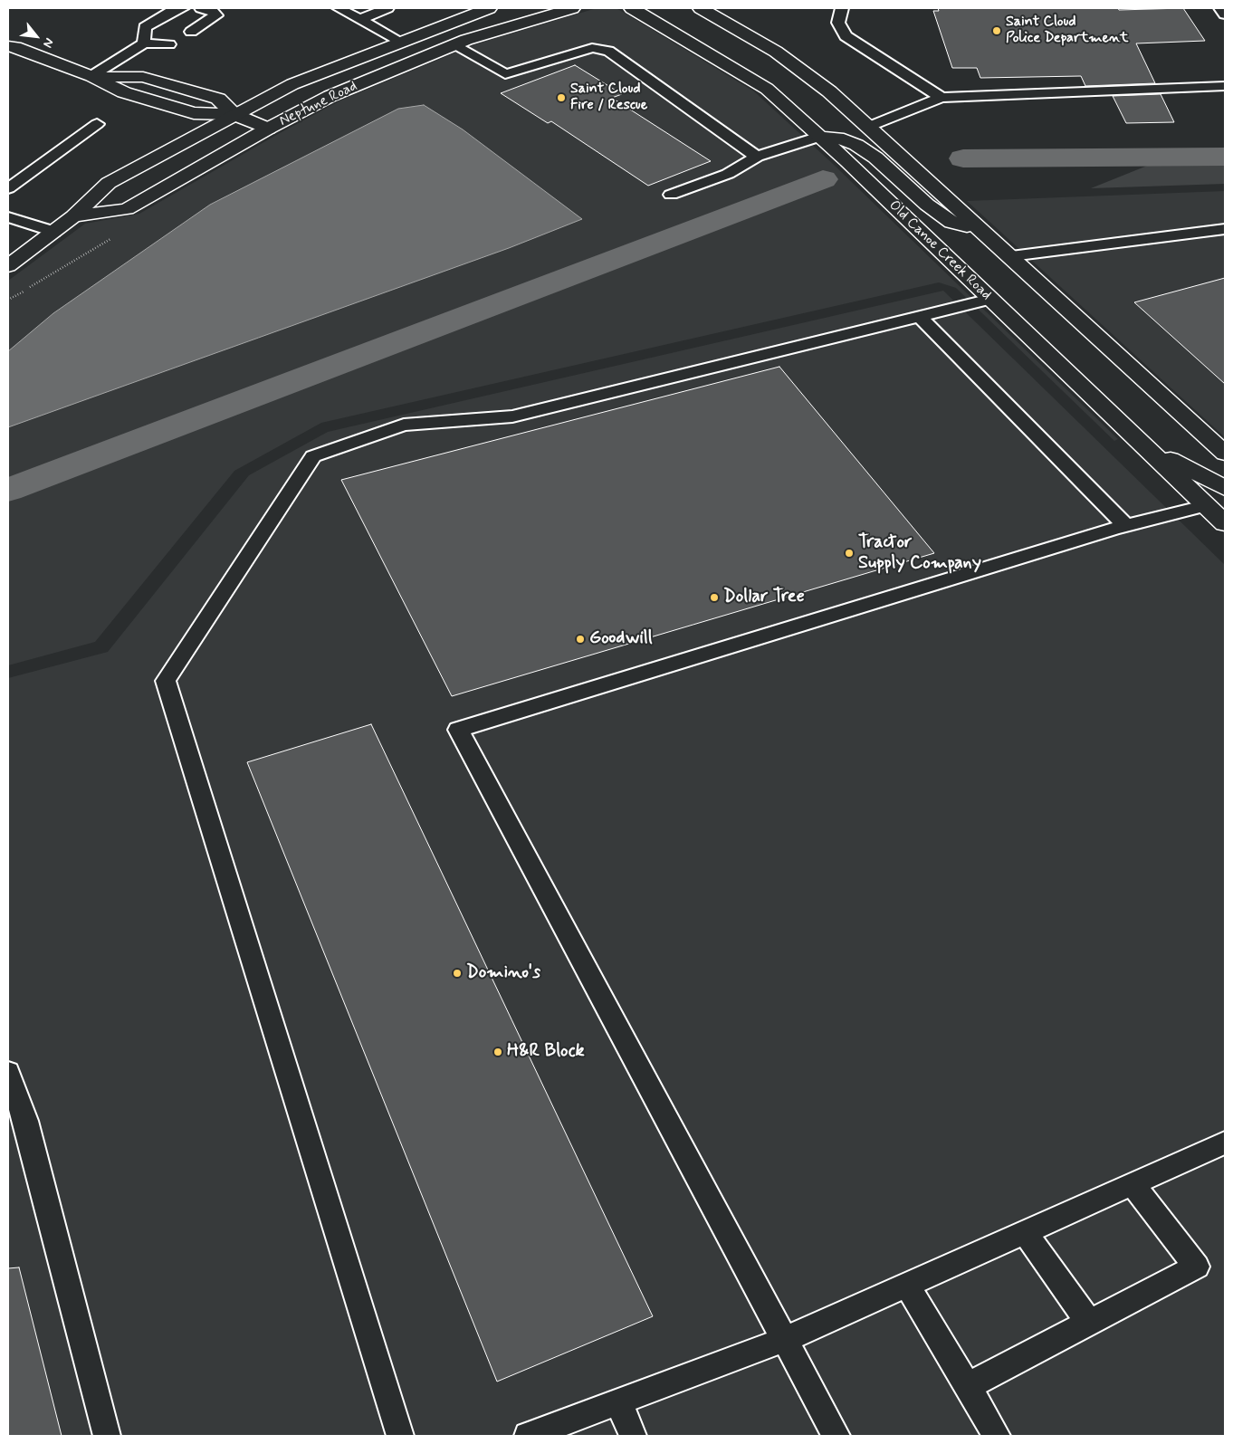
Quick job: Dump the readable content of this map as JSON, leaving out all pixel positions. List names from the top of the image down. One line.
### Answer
{"streets":{"main road":["Neptune Road","Old Canoe Creek Road"]},"places":["Saint Cloud Police Department","Saint Cloud Fire / Rescue","Tractor Supply Company","Dollar Tree","Goodwill","Domino's","H&R Block"],"north":"bottom right"}
